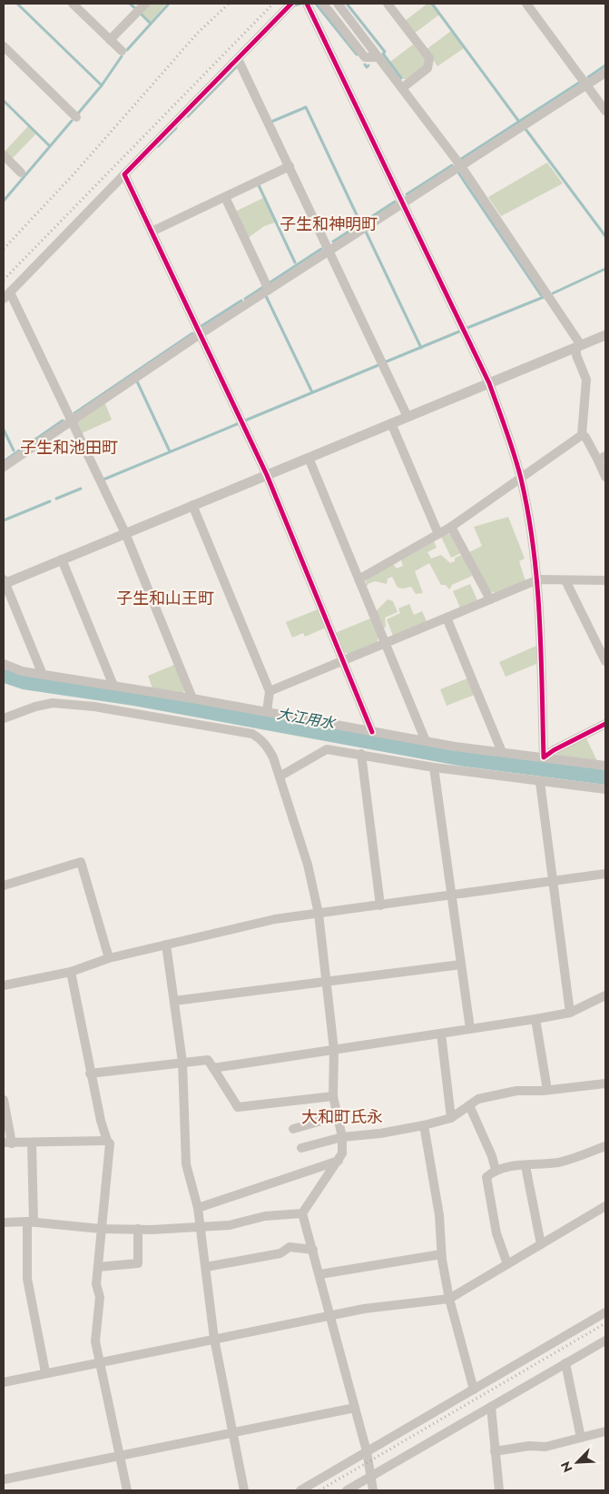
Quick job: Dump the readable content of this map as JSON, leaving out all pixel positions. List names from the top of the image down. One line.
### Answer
{"districts":["子生和神明町","子生和池田町","子生和山王町","大和町氏永"],"water":["大江用水"],"north":"bottom left"}
